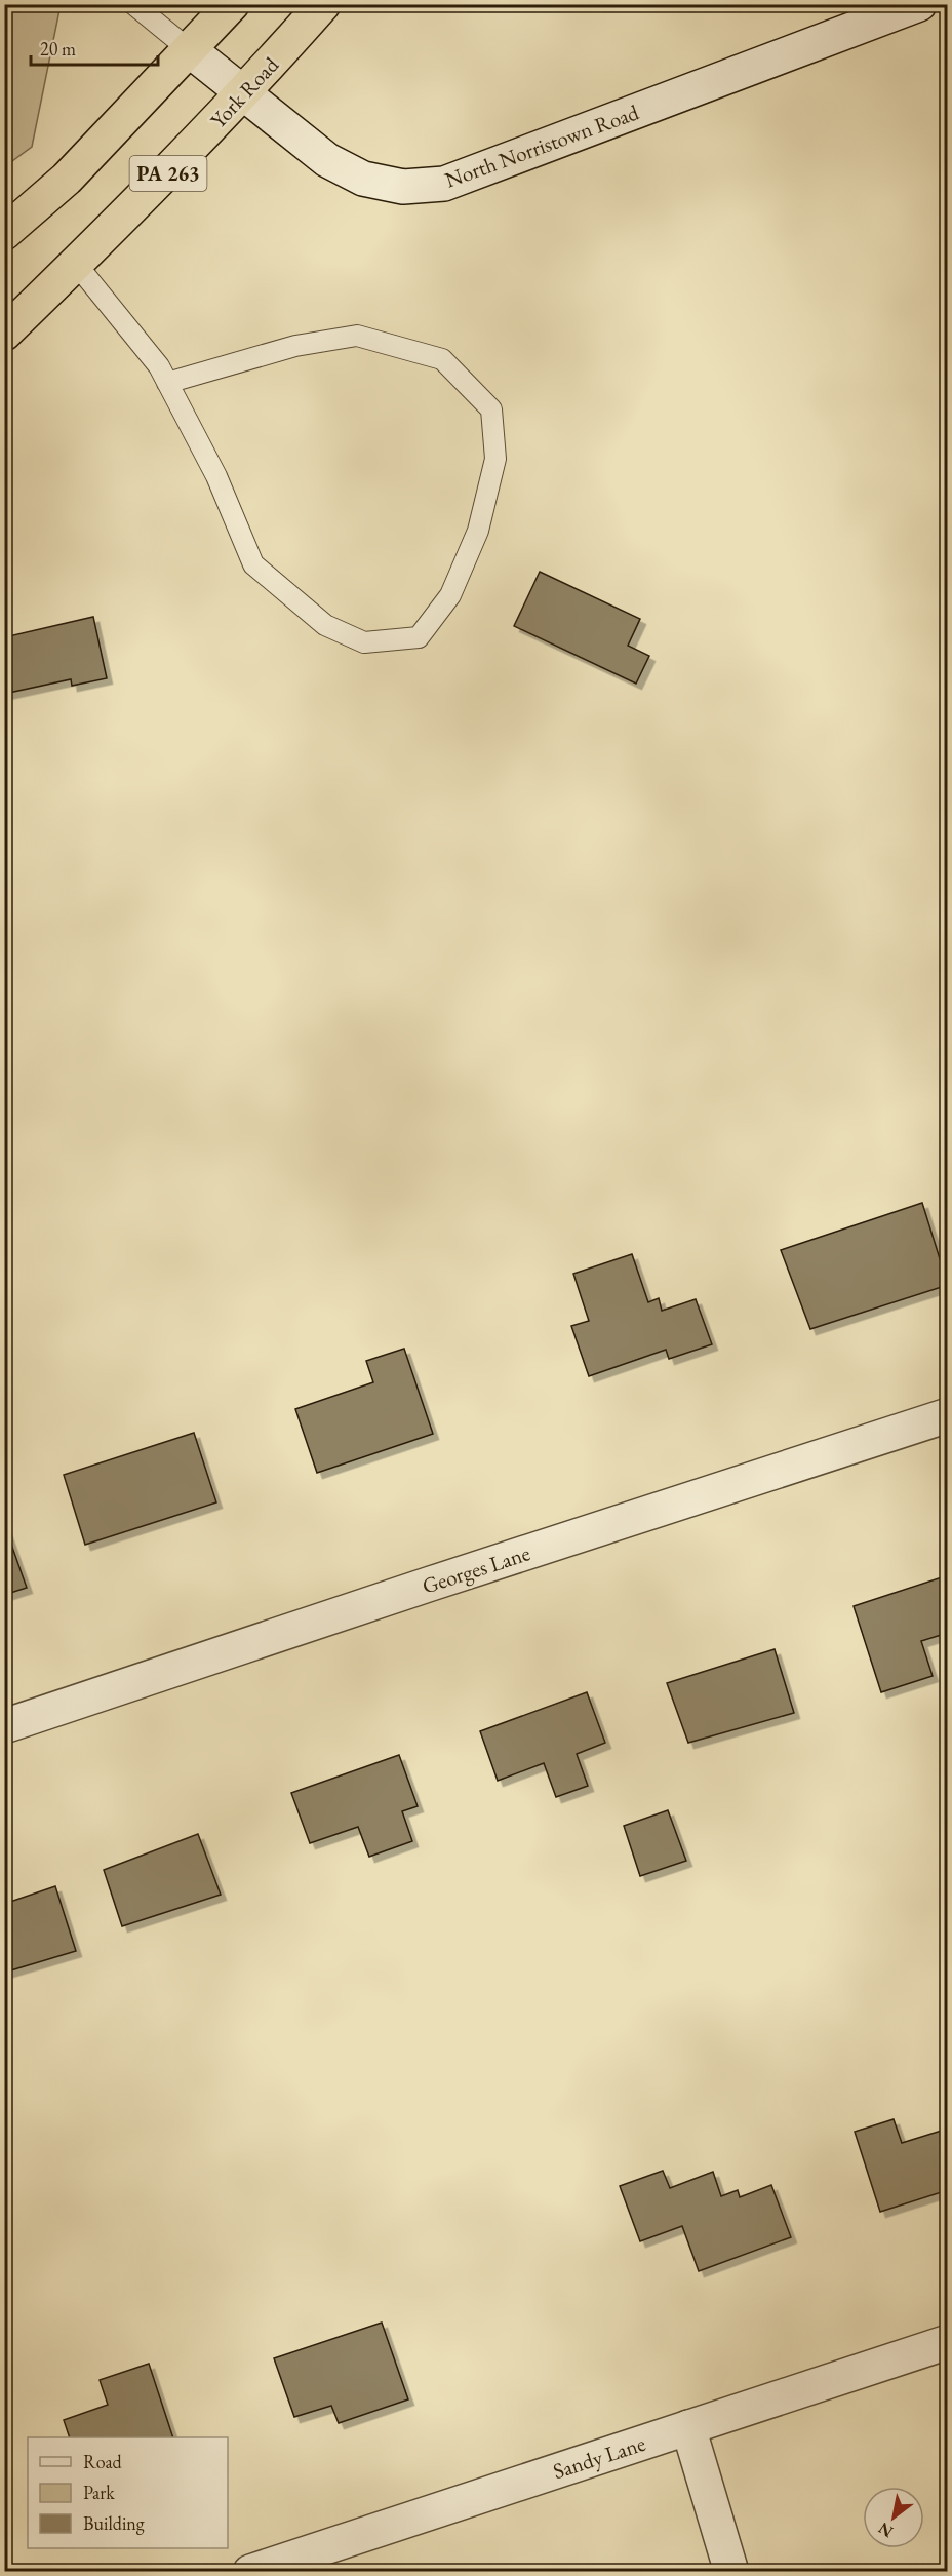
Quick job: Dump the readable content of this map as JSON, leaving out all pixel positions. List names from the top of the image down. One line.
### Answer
{"streets":{"highway":["York Road","PA 263"],"street":["North Norristown Road","Georges Lane","Sandy Lane"]},"crossings":[["York Road","North Norristown Road"],["North Norristown Road","PA 263"]],"legend":["Road","Park","Building"],"scale_bar":"20 m","north":"bottom left"}
